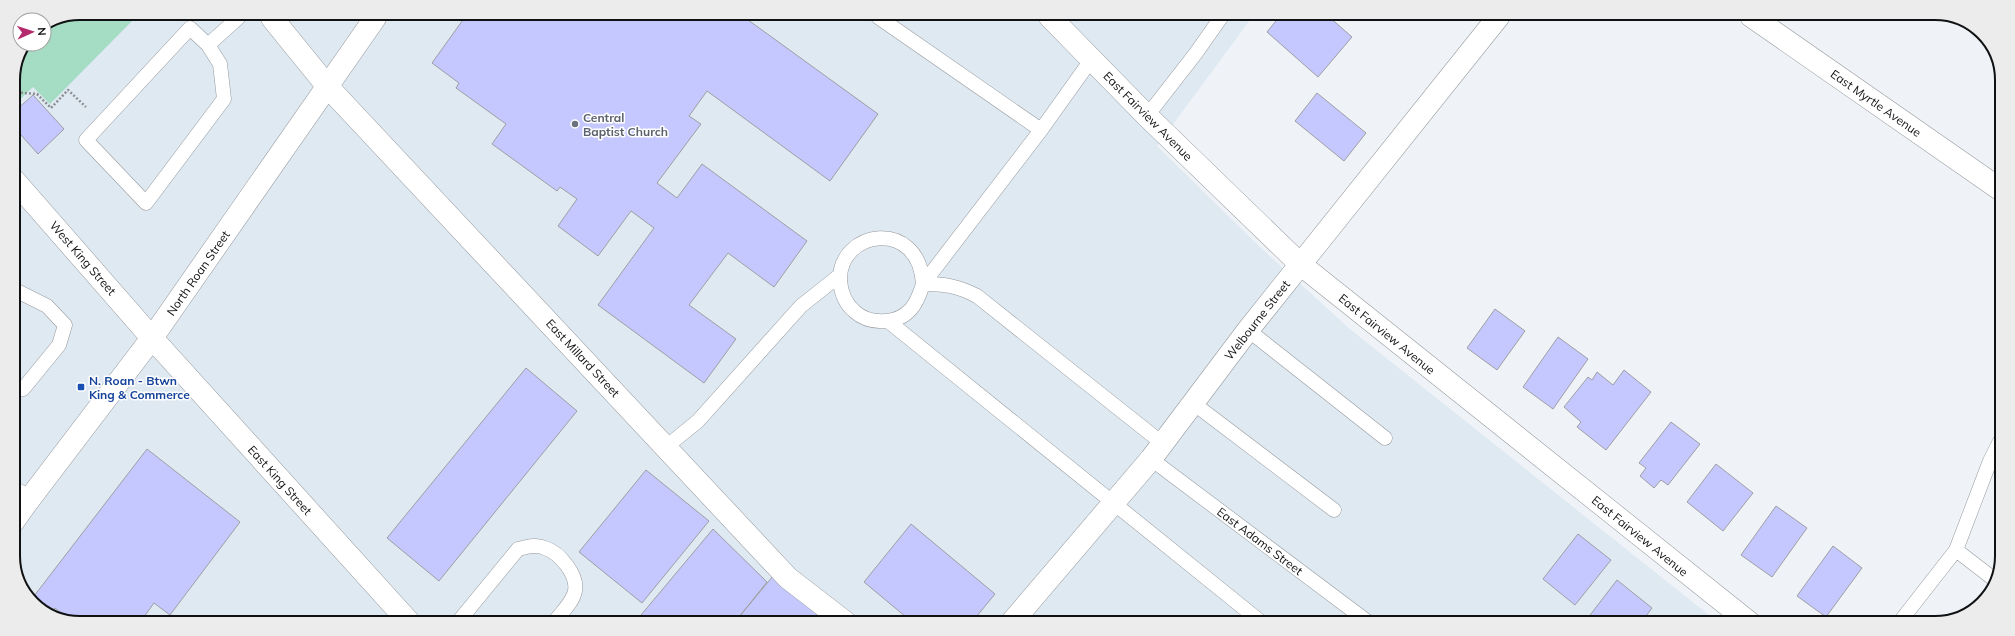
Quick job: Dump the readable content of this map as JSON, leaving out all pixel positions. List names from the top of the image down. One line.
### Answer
{"streets":{"street":["East Myrtle Avenue","East Fairview Avenue","West King Street","North Roan Street","Welbourne Street","East Millard Street","East King Street"],"lane":["East Adams Street"]},"crossings":[["East Fairview Avenue","Welbourne Street"],["West King Street","North Roan Street"],["West King Street","East King Street"],["North Roan Street","East Millard Street"],["North Roan Street","East King Street"],["Welbourne Street","East Adams Street"]],"places":{"other":["Central Baptist Church"],"transit":["N. Roan - Btwn King & Commerce"]},"north":"right"}
